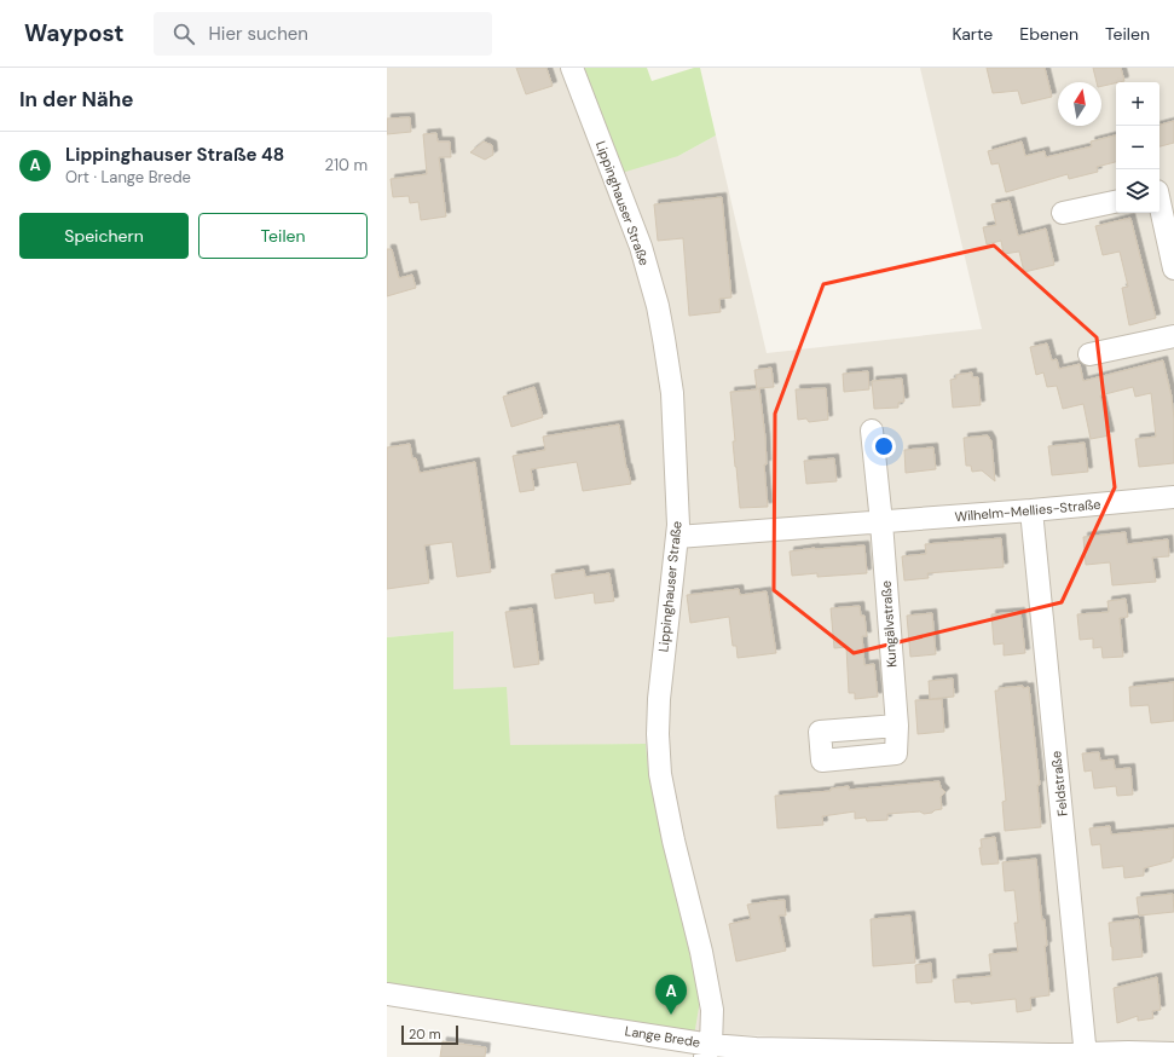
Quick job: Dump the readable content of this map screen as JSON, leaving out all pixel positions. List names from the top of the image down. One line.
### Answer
{"streets":{"street":["Lippinghauser Straße","Wilhelm-Mellies-Straße","Kungälvstraße","Feldstraße","Lange Brede"]},"crossings":[["Lippinghauser Straße","Wilhelm-Mellies-Straße"],["Lippinghauser Straße","Lange Brede"],["Wilhelm-Mellies-Straße","Kungälvstraße"],["Wilhelm-Mellies-Straße","Feldstraße"],["Feldstraße","Lange Brede"]],"scale_bar":"20 m","north":"top","page":{"header":"Waypost","search":"Hier suchen","nav":["Karte","Ebenen","Teilen"],"heading":"In der Nähe","map_buttons":["+","−"],"list":[{"mark":"A","name":"Lippinghauser Straße 48","note":"Ort · Lange Brede","value":"210 m"}],"buttons":["Speichern","Teilen"],"pins":"A","scale":"20 m"}}
